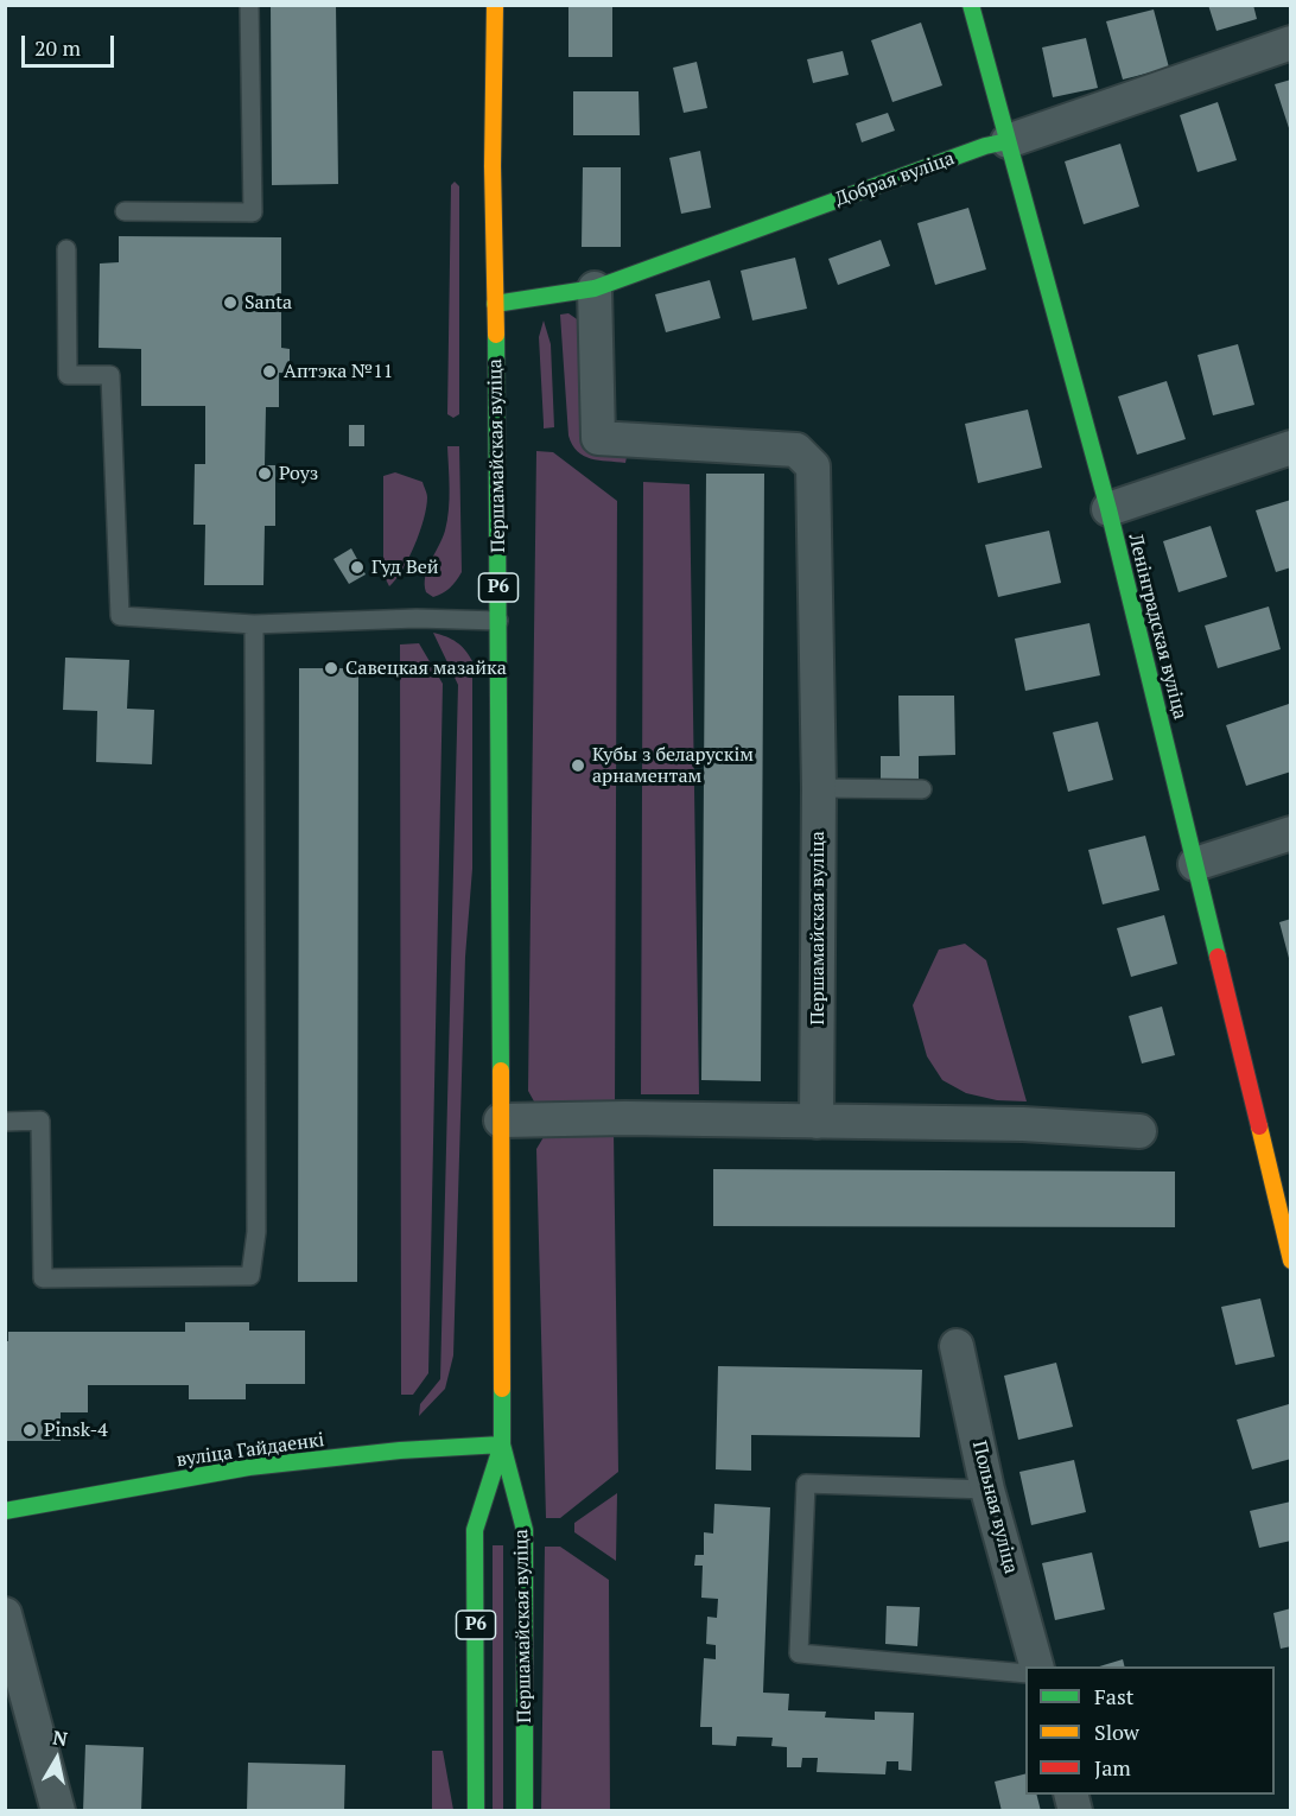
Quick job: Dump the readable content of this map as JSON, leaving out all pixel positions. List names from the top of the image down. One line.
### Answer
{"streets":{"street":["Добрая вуліца","Першамайская вуліца","Р6","Ленінградская вуліца","вуліца Гайдаенкі","Польная вуліца"]},"crossings":[["Добрая вуліца","Першамайская вуліца"],["Добрая вуліца","Ленінградская вуліца"],["Першамайская вуліца","вуліца Гайдаенкі"]],"places":["Santa","Аптэка №11","Роуз","Гуд Вей","Савецкая мазайка","Кубы з беларускім арнаментам","Pinsk-4"],"legend":["Fast","Slow","Jam"],"scale_bar":"20 m","north":"top"}
